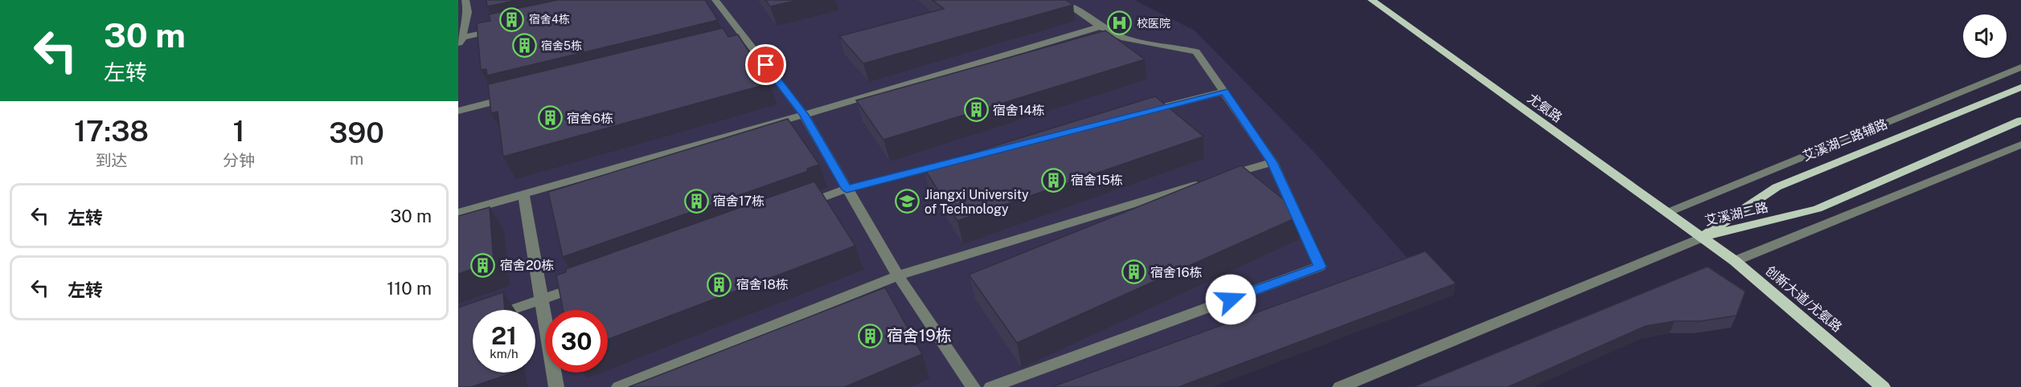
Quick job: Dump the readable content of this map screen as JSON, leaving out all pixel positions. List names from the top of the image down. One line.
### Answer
{"streets":{"main road":["尤氨路","艾溪湖二路","创新大道/尤氨路"],"street":["艾溪湖二路辅路"]},"crossings":[["尤氨路","艾溪湖二路辅路"],["尤氨路","艾溪湖二路"],["尤氨路","创新大道/尤氨路"],["艾溪湖二路","创新大道/尤氨路"]],"places":{"building":["宿舍4栋","宿舍5栋","宿舍14栋","宿舍6栋","宿舍15栋","宿舍17栋","宿舍20栋","宿舍16栋","宿舍18栋","宿舍19栋"],"hospital":["校医院"],"school or university":["Jiangxi University of Technology"]},"page":{"turn":["30 m","左转"],"eta":["17:38","到达","1","分钟","390","m"],"list":[{"name":"左转","value":"30 m"},{"name":"左转","value":"110 m"}],"speed":"21 km/h","limit":"30"}}
